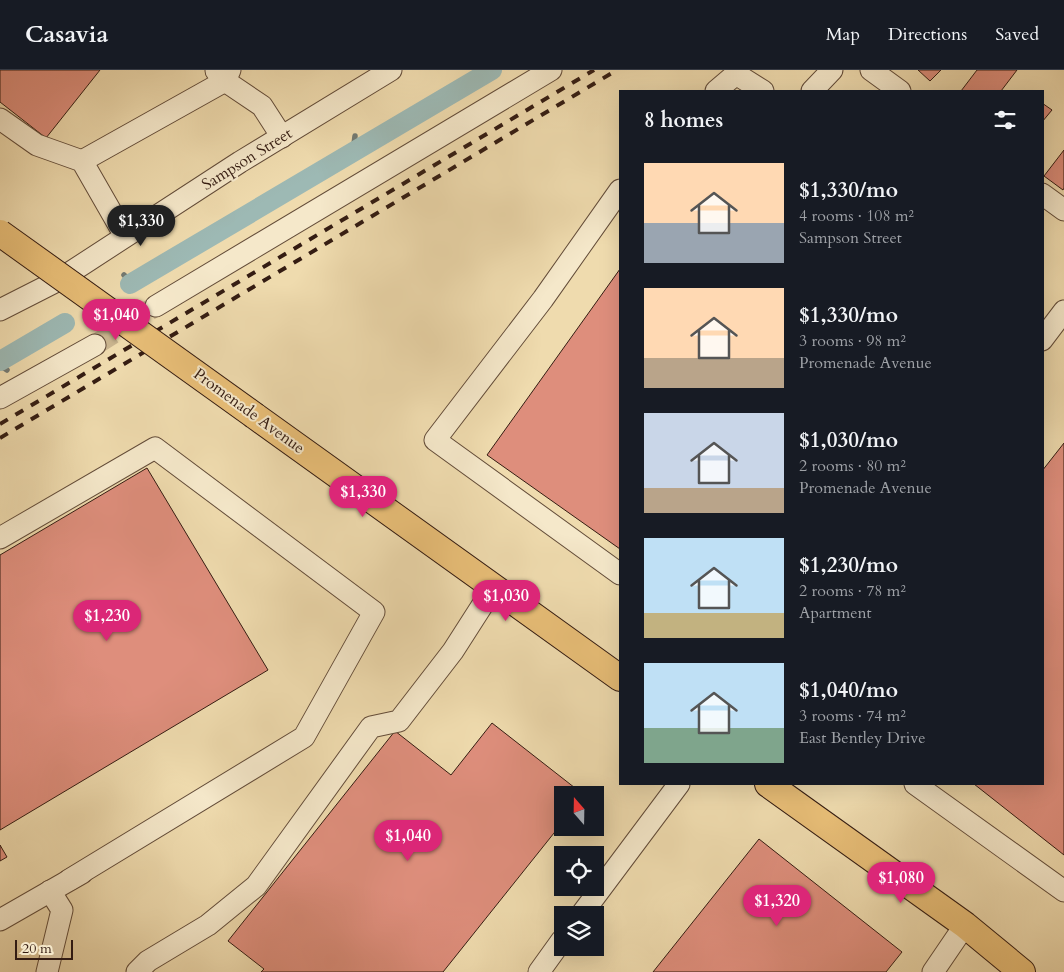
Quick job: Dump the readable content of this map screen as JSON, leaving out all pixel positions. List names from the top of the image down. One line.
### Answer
{"streets":{"main road":["Promenade Avenue"],"street":["Sampson Street"]},"scale_bar":"20 m","north":"top","page":{"header":"Casavia","nav":["Map","Directions","Saved"],"heading":"8 homes","list":[{"name":"$1,330/mo","note":"4 rooms · 108 m² · Sampson Street"},{"name":"$1,330/mo","note":"3 rooms · 98 m² · Promenade Avenue"},{"name":"$1,030/mo","note":"2 rooms · 80 m² · Promenade Avenue"},{"name":"$1,230/mo","note":"2 rooms · 78 m² · Apartment"},{"name":"$1,040/mo","note":"3 rooms · 74 m² · East Bentley Drive"}],"price":["$1,330","$1,040","$1,330","$1,030","$1,230","$1,040","$1,080","$1,320"],"scale":"20 m"}}
